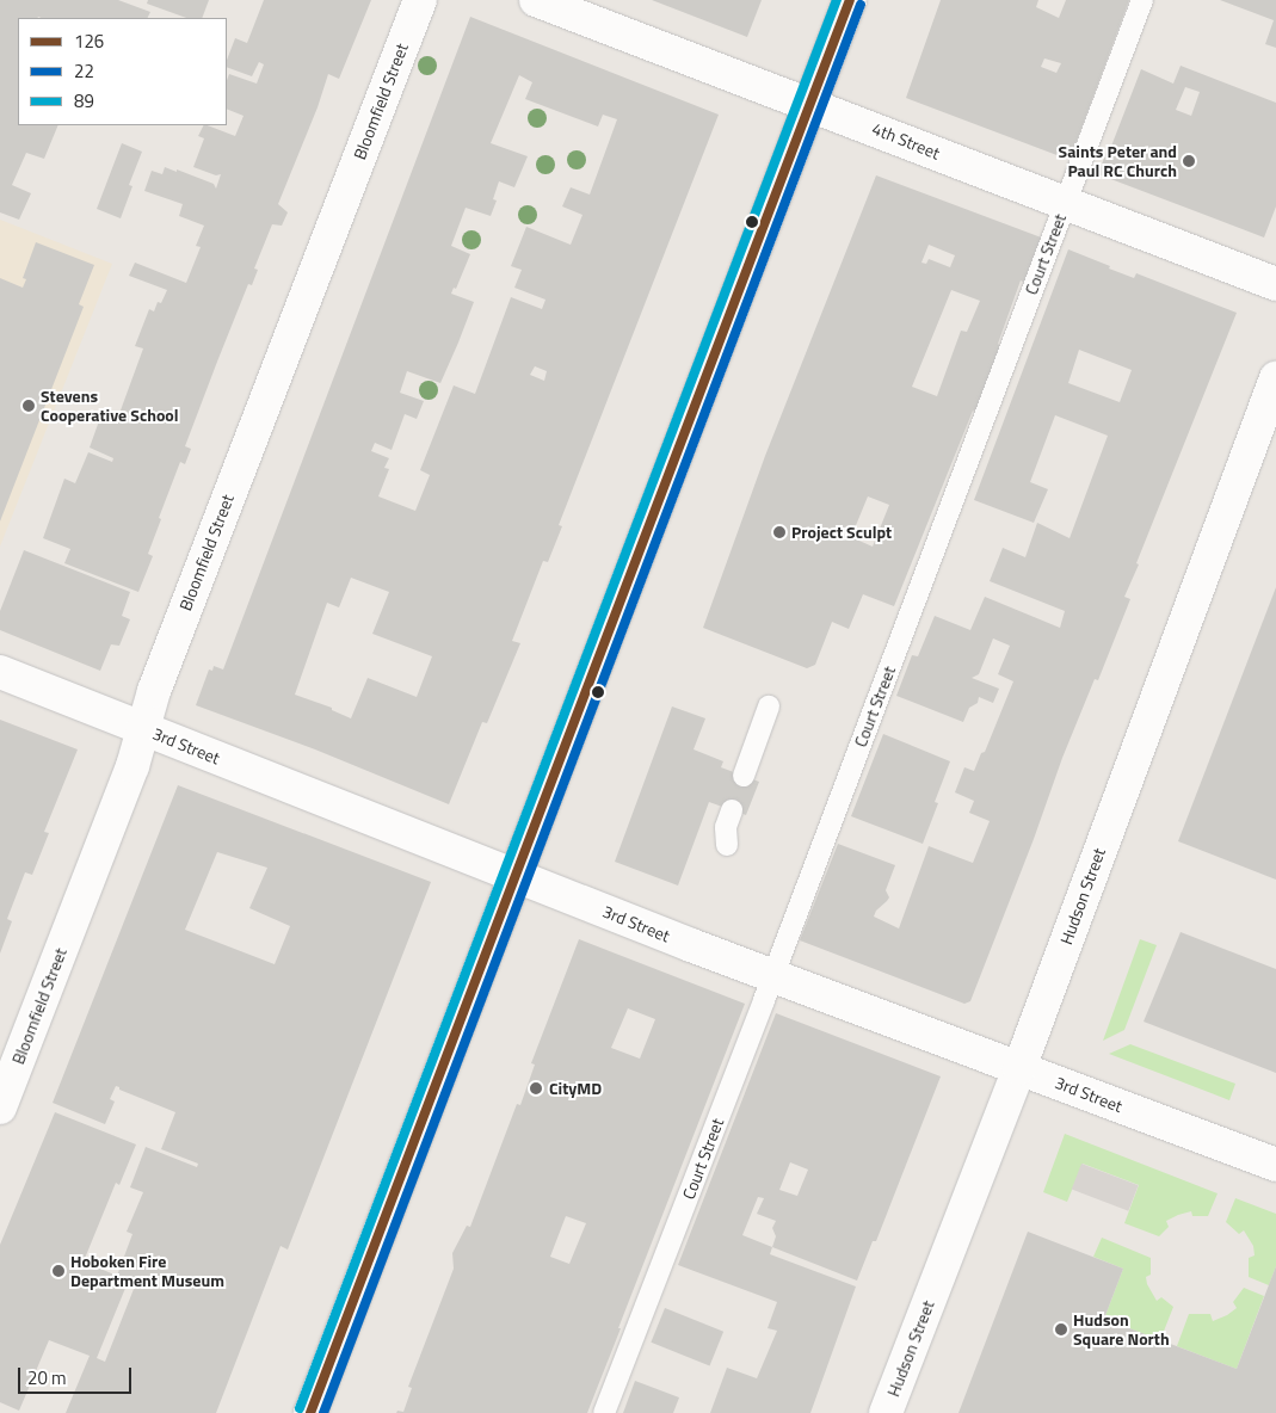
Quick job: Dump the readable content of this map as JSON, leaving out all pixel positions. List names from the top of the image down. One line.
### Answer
{"streets":{"street":["Bloomfield Street","4th Street","3rd Street","Hudson Street"],"lane":["Court Street"]},"crossings":[["Bloomfield Street","3rd Street"],["4th Street","Court Street"],["Court Street","3rd Street"],["3rd Street","Hudson Street"]],"places":["Saints Peter and Paul RC Church","Stevens Cooperative School","Project Sculpt","CityMD","Hoboken Fire Department Museum","Hudson Square North"],"lines":["transit line 126","transit line 89","transit line 22"],"legend":["126","22","89"],"scale_bar":"20 m"}
